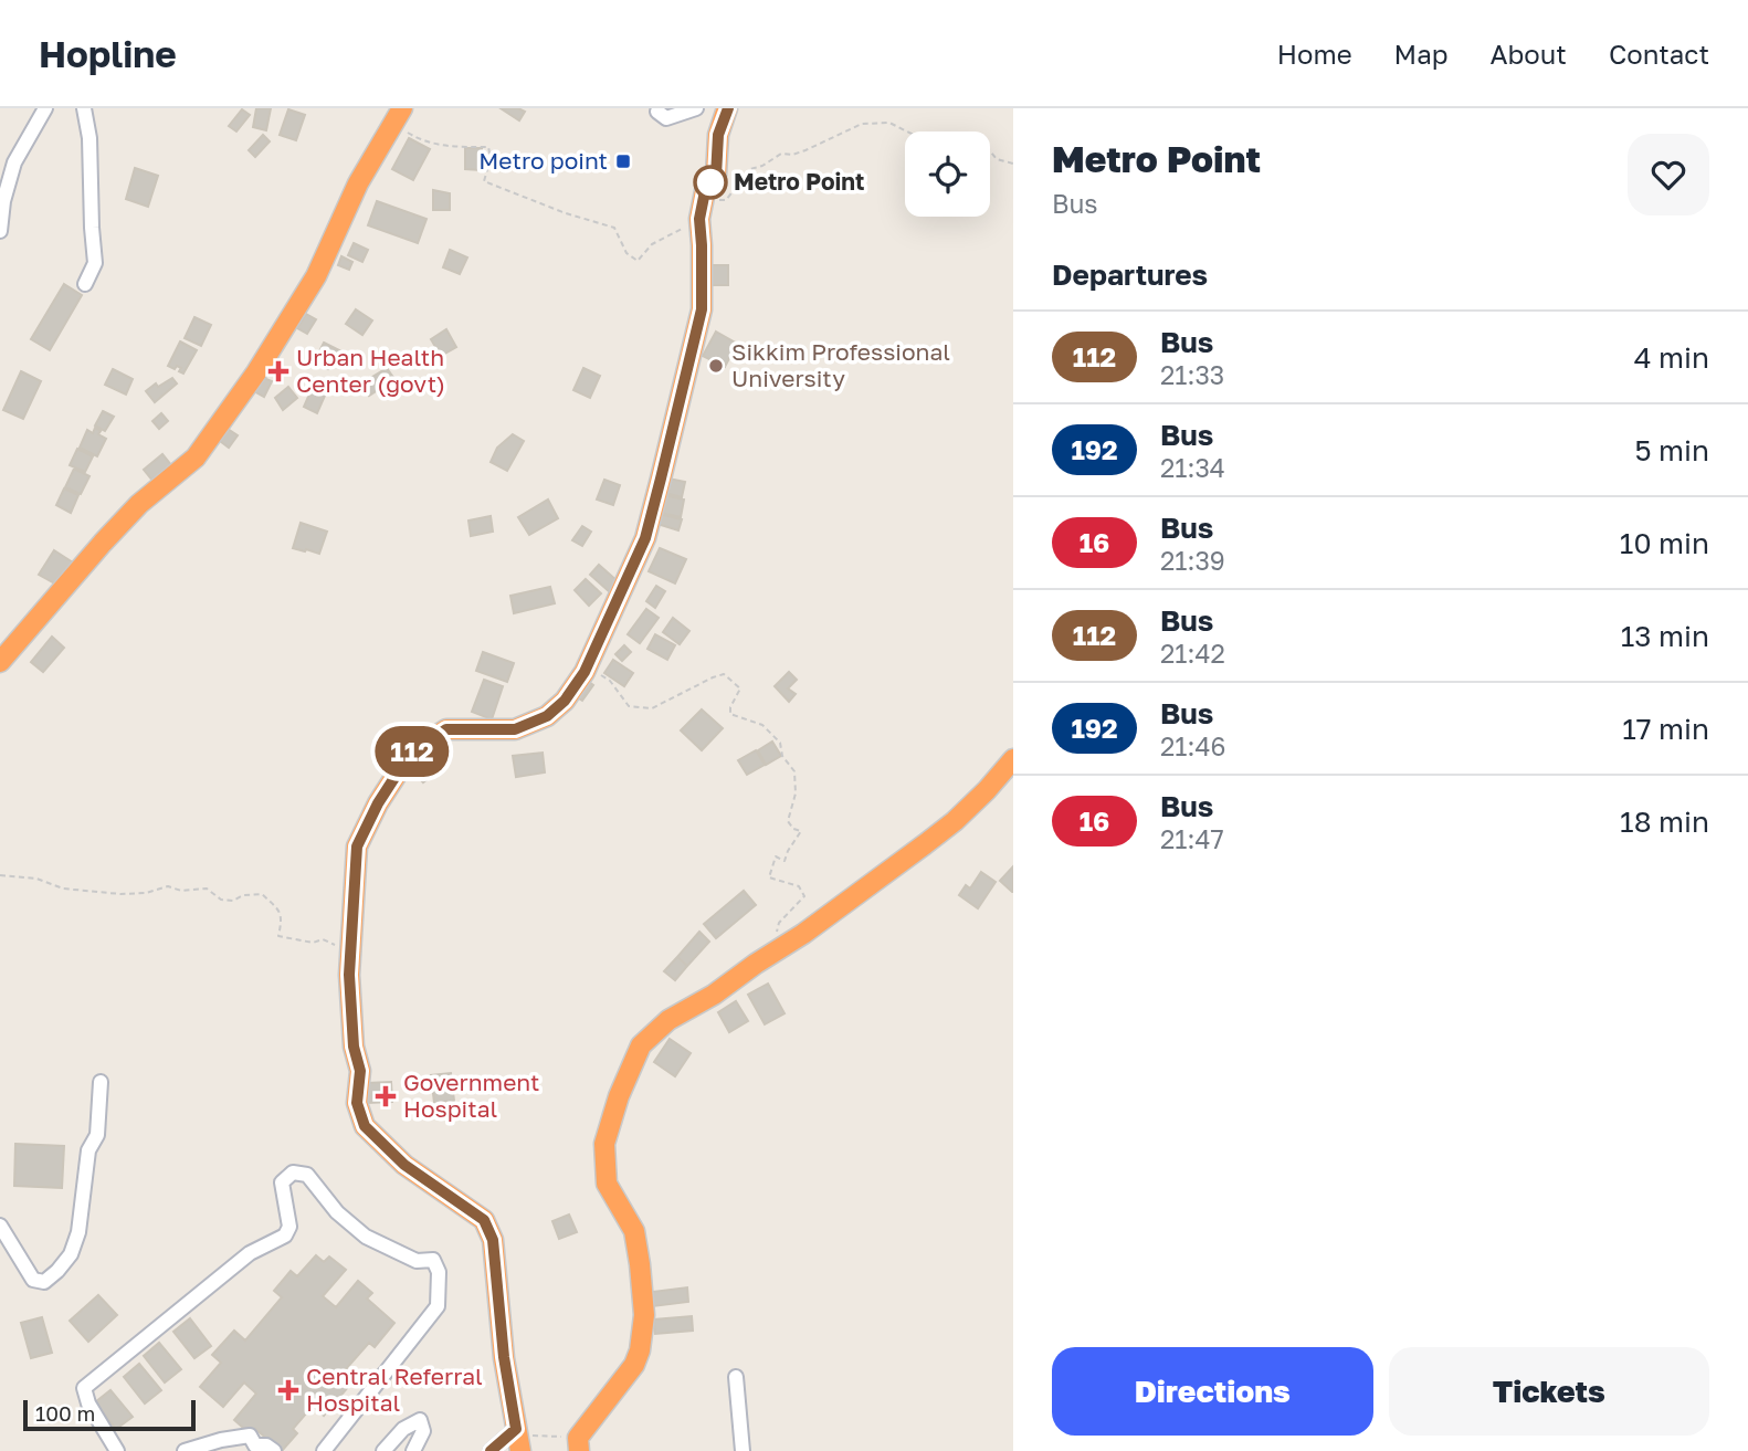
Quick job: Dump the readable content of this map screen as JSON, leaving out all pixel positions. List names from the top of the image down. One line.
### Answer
{"places":{"transit":["Metro point"],"other":["Metro Point","Sikkim Professional University"],"health":["Urban Health Center (govt)","Government Hospital","Central Referral Hospital"]},"lines":["bus line 112"],"scale_bar":"100 m","page":{"header":"Hopline","nav":["Home","Map","About","Contact"],"on_map":"112","heading":[["Metro Point","Bus"],"Departures"],"list":[{"mark":"112","name":"Bus","note":"21:33","value":"4 min"},{"mark":"192","name":"Bus","note":"21:34","value":"5 min"},{"mark":"16","name":"Bus","note":"21:39","value":"10 min"},{"mark":"112","name":"Bus","note":"21:42","value":"13 min"},{"mark":"192","name":"Bus","note":"21:46","value":"17 min"},{"mark":"16","name":"Bus","note":"21:47","value":"18 min"}],"buttons":["Directions","Tickets"],"scale":"100 m"}}
